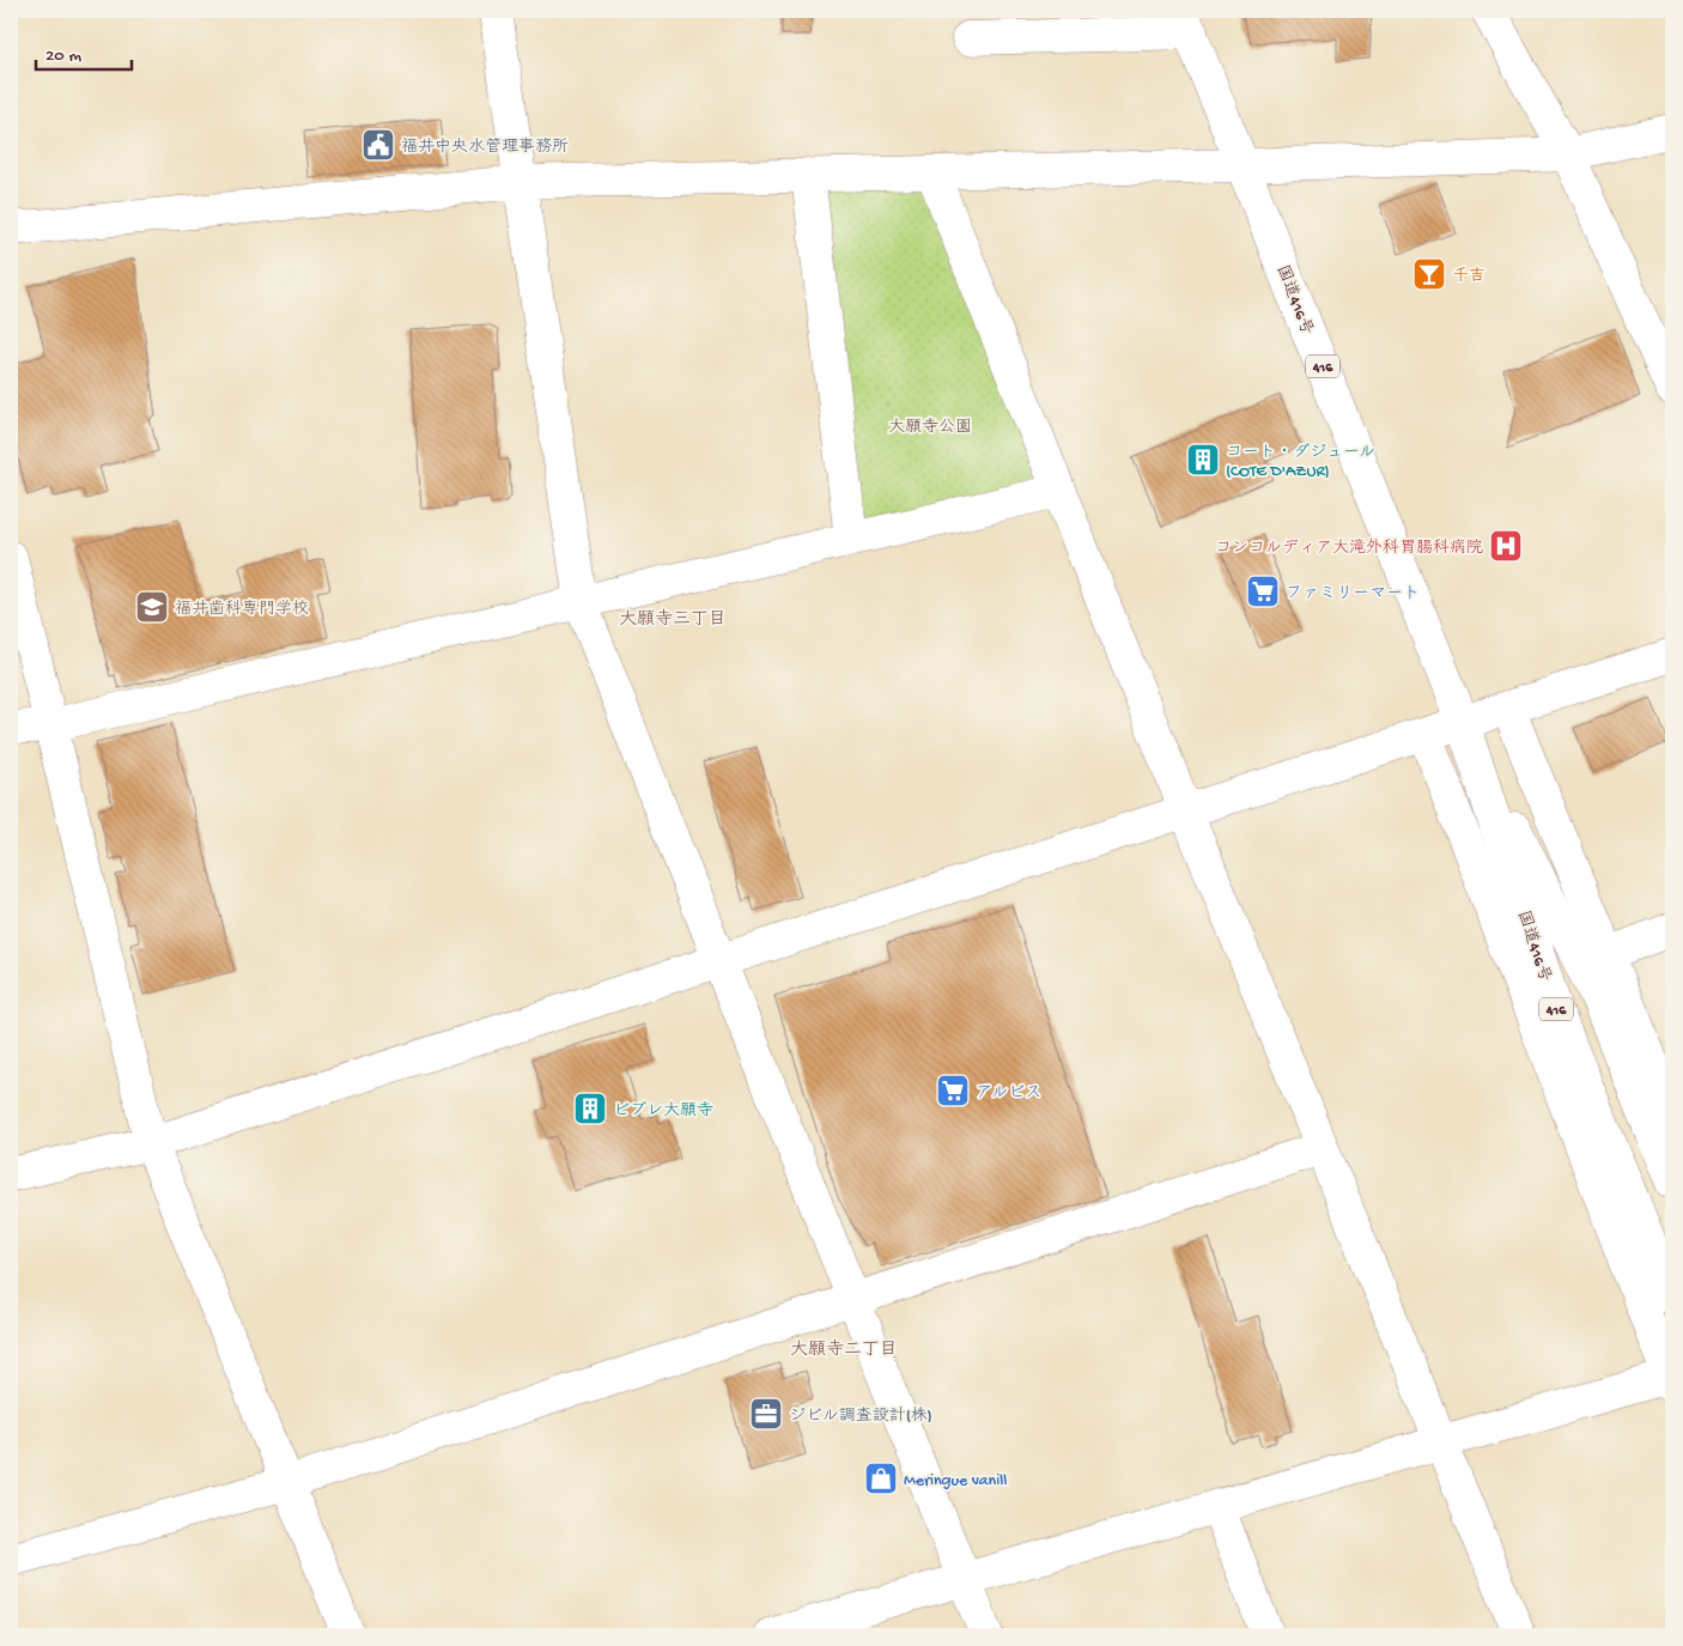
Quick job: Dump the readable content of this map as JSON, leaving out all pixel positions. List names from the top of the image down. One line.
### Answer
{"streets":{"main road":["国道416号","416"]},"districts":["大願寺三丁目","大願寺二丁目"],"parks":["大願寺公園"],"places":{"public building":["福井中央水管理事務所"],"bar":["千吉"],"building":["コート・ダジュール (COTE D'AZUR)","ビブレ大願寺"],"hospital":["コンコルディア大滝外科胃腸科病院"],"supermarket":["ファミリーマート","アルビス"],"school or university":["福井歯科専門学校"],"office":["ジビル調査設計(株)"],"shop":["Meringue vanill"]},"scale_bar":"20 m"}
